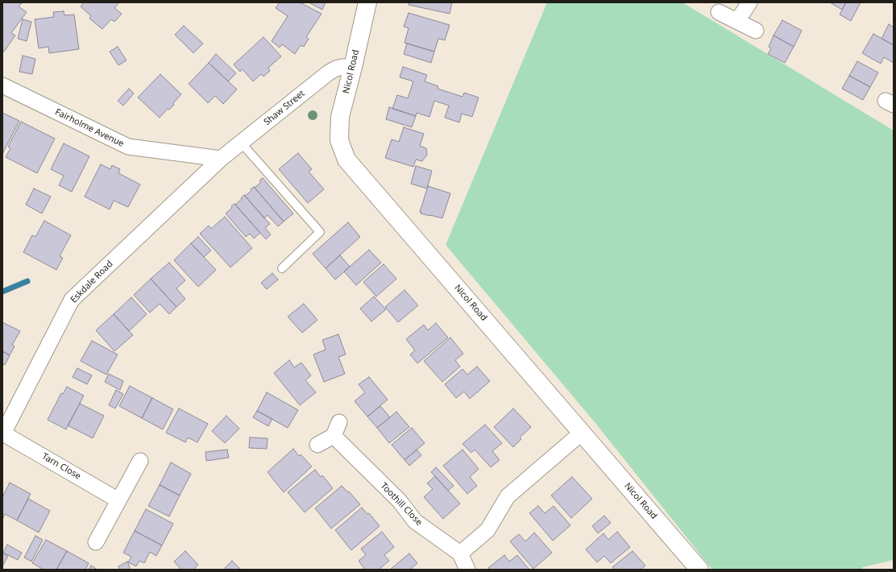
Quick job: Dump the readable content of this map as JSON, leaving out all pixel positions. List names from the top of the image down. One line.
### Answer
{"streets":{"street":["Nicol Road","Shaw Street","Fairholme Avenue","Eskdale Road","Tarn Close","Toothill Close"]},"crossings":[["Nicol Road","Shaw Street"],["Shaw Street","Fairholme Avenue"],["Shaw Street","Eskdale Road"],["Fairholme Avenue","Eskdale Road"],["Eskdale Road","Tarn Close"]]}
